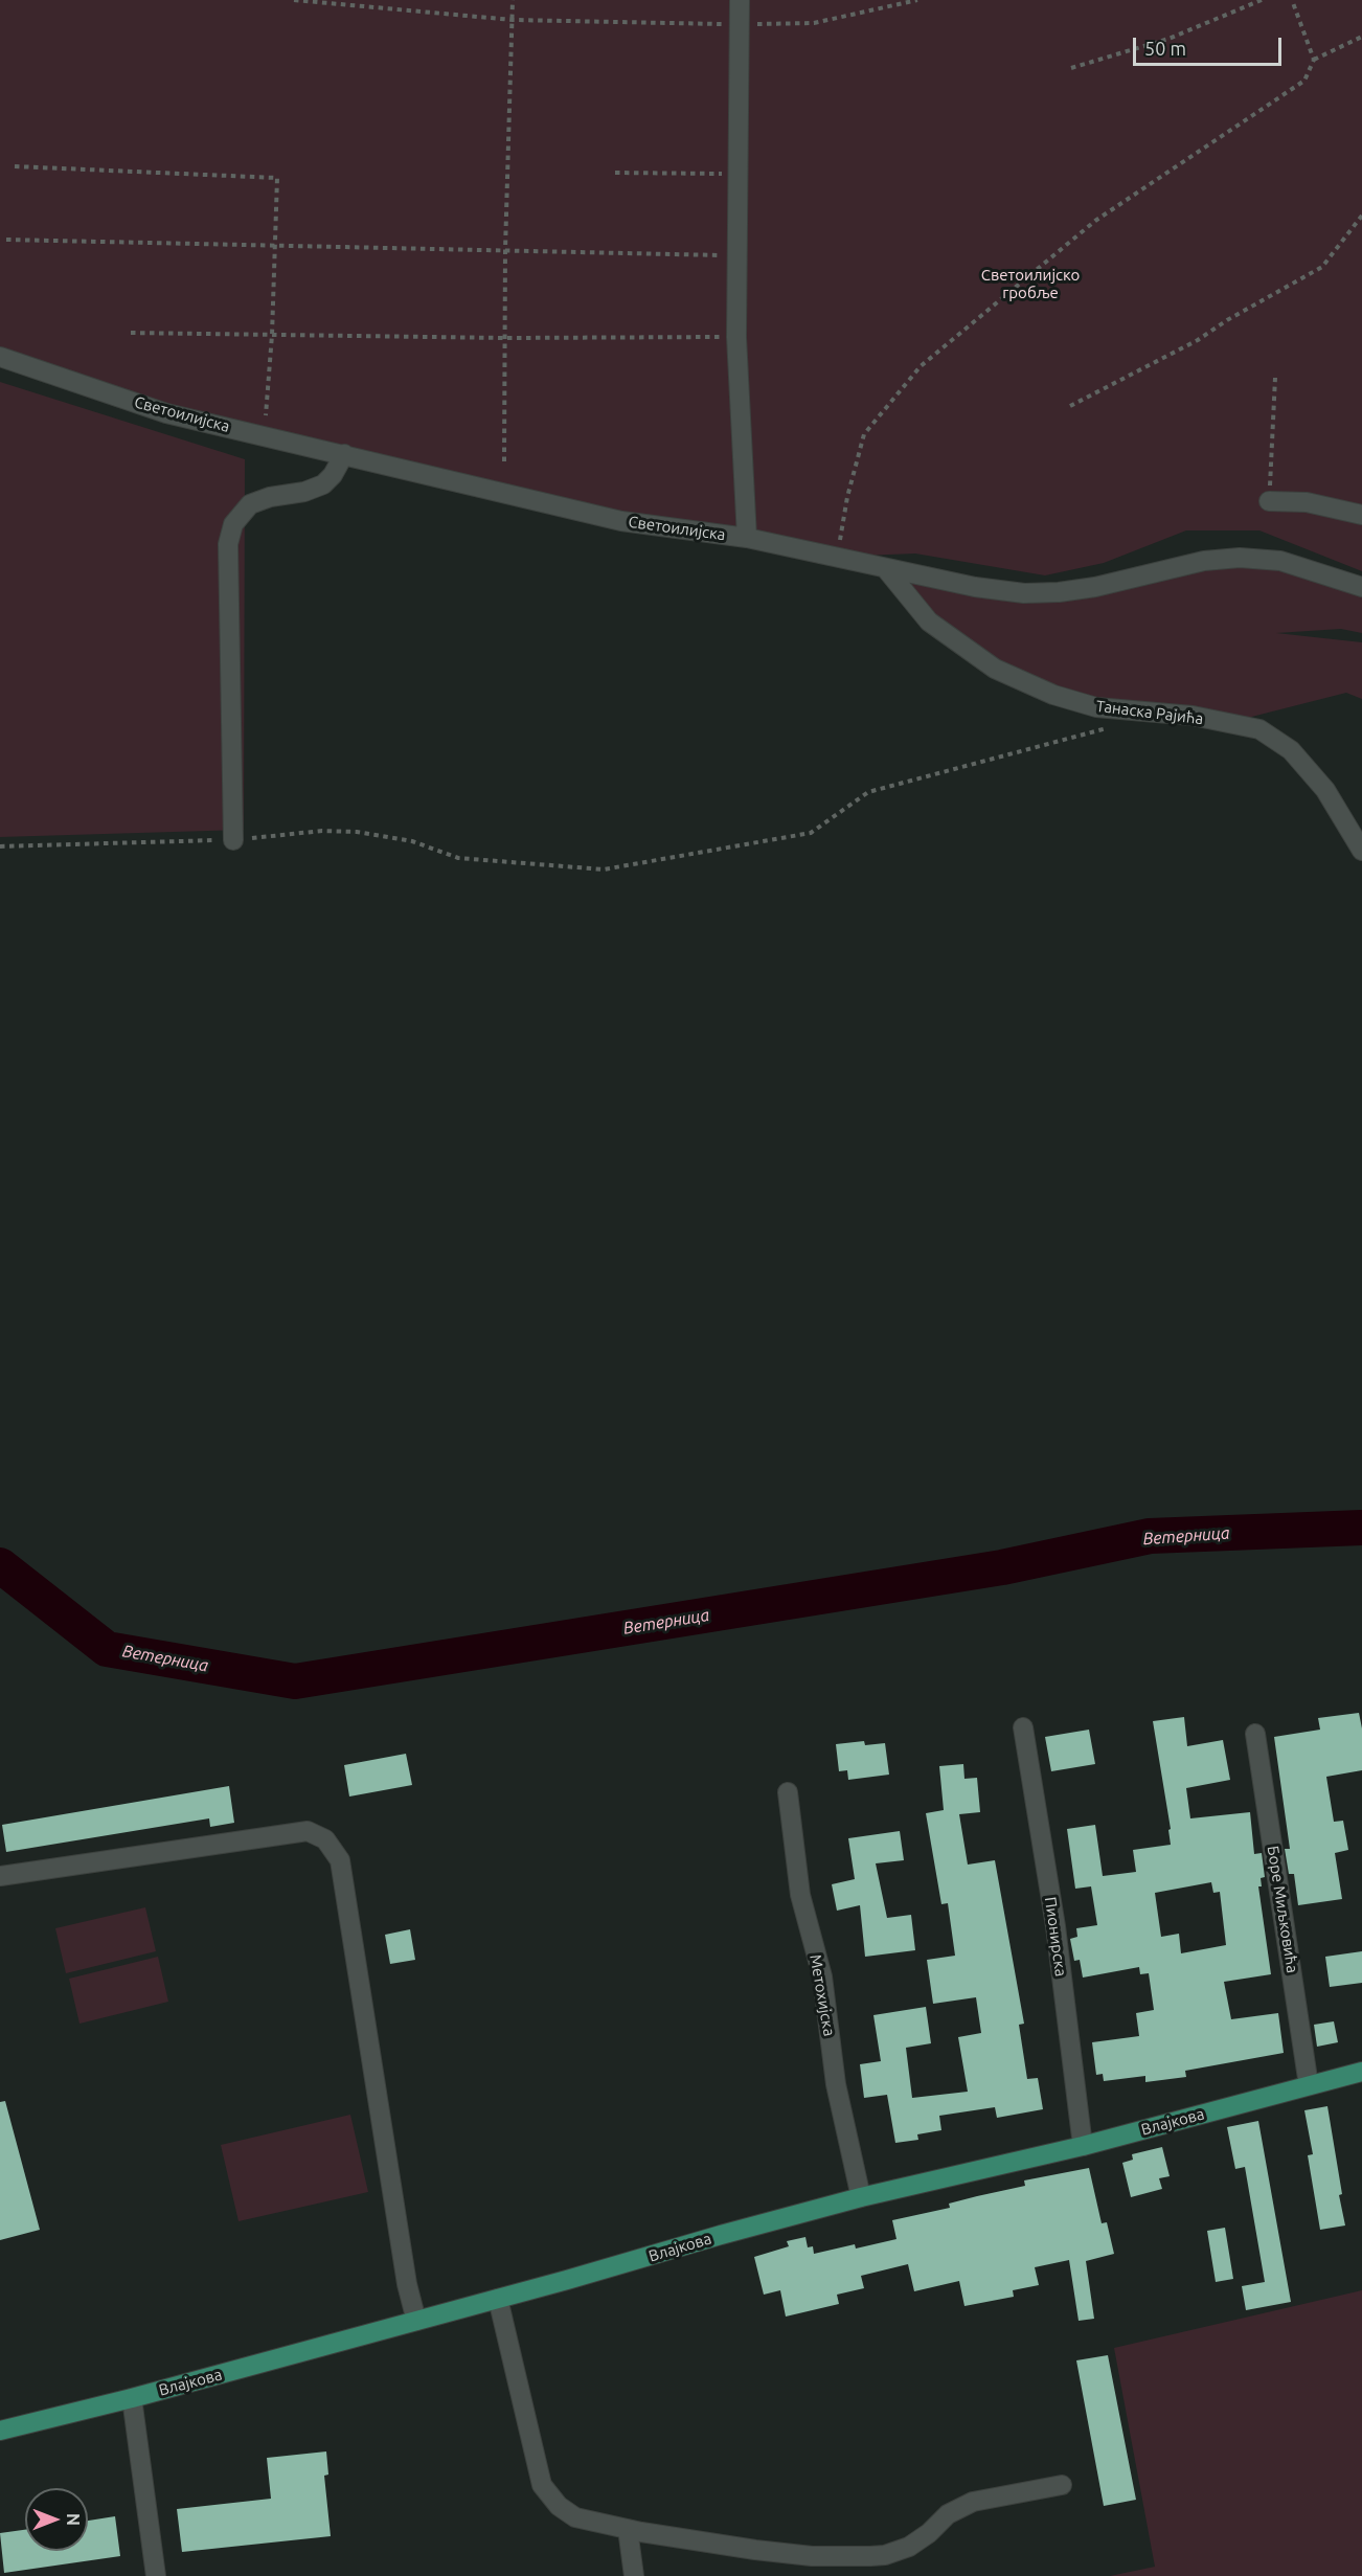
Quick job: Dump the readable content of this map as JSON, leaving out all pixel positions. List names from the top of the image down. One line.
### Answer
{"streets":{"main road":["Влајкова"],"street":["Светоилијска","Танаска Рајића","Боре Миљковића","Пионирска","Метохијска"]},"crossings":[["Светоилијска","Танаска Рајића"],["Боре Миљковића","Влајкова"],["Пионирска","Влајкова"],["Метохијска","Влајкова"]],"water":["Ветерница"],"parks":["Светоилијско гробље"],"scale_bar":"50 m","north":"right"}
